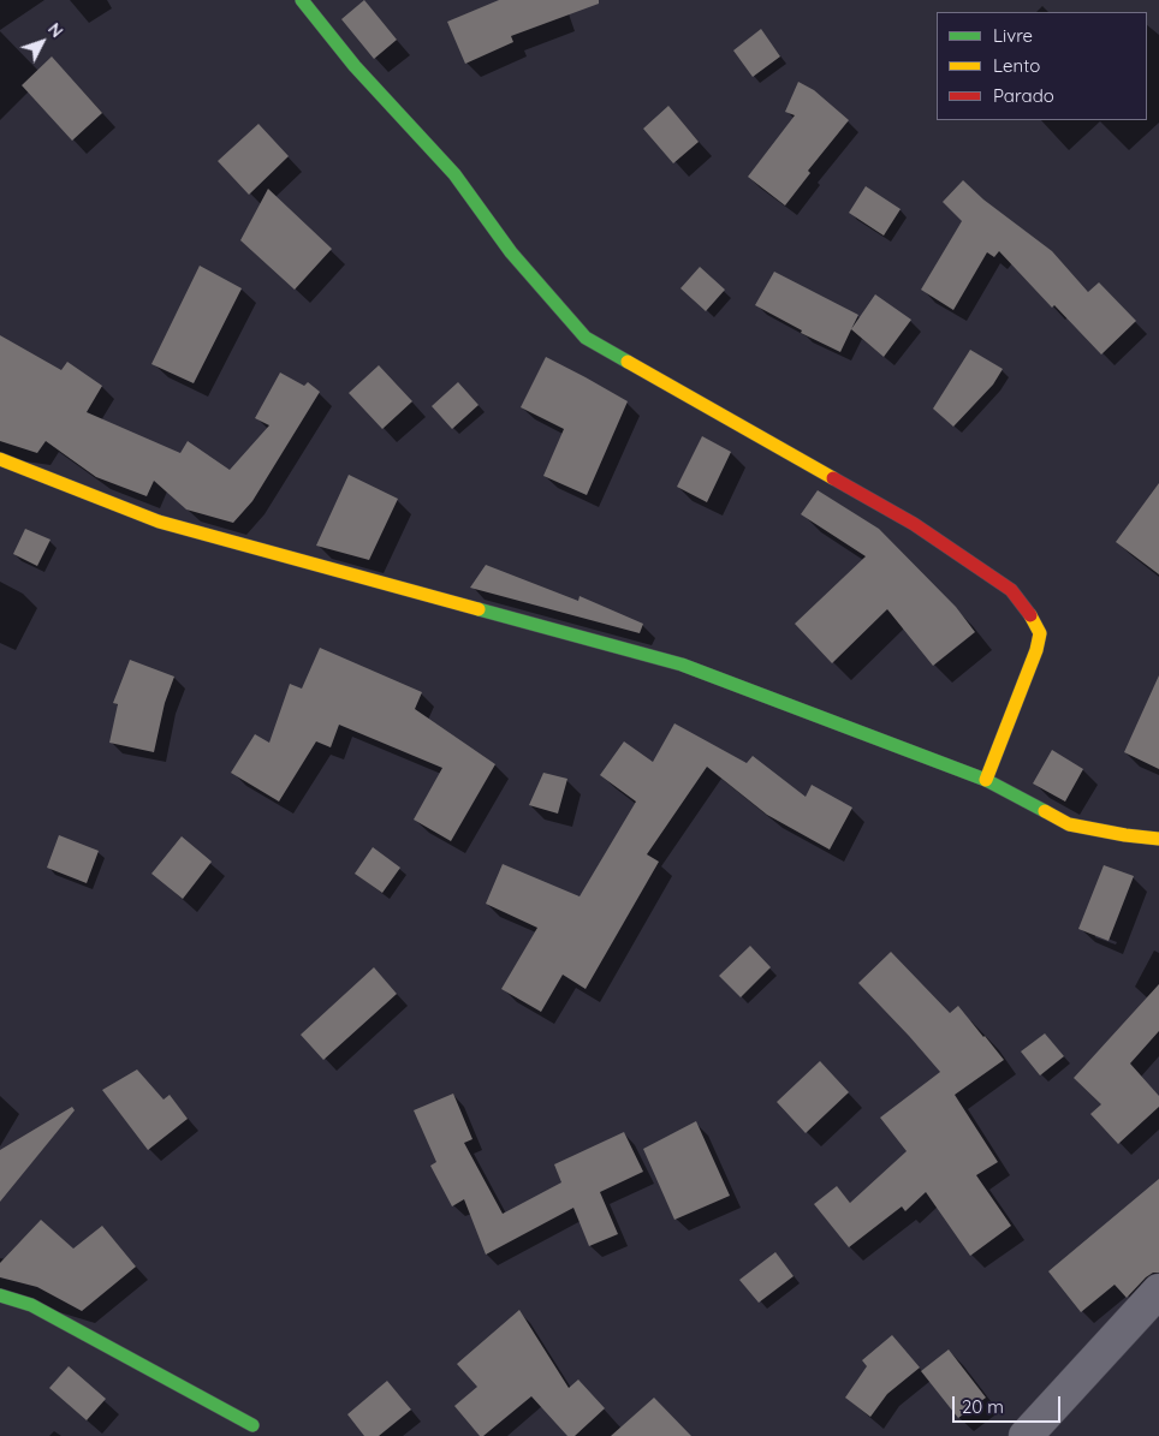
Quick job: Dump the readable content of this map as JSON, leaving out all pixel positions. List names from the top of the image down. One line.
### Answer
{"legend":["Livre","Lento","Parado"],"scale_bar":"20 m","north":"top right"}
